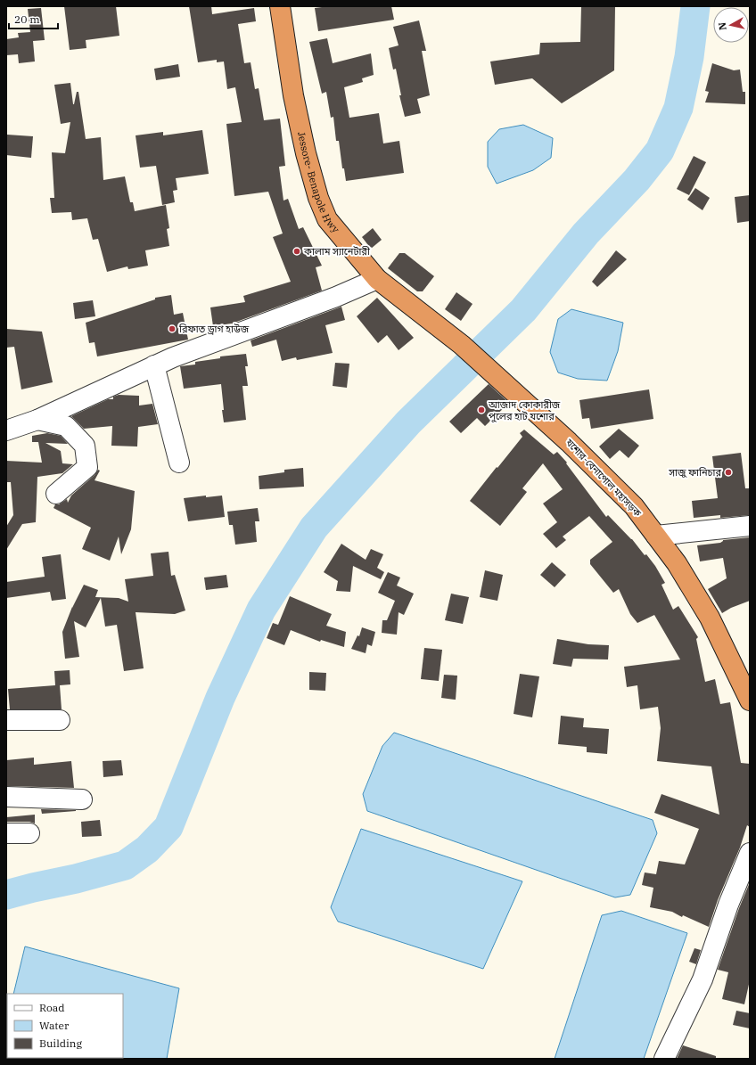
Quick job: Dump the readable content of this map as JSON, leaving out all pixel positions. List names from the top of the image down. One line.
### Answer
{"streets":{"highway":["Jessore- Benapole Hwy","যশোর-বেনাপোল মহাসড়ক"]},"crossings":[["Jessore- Benapole Hwy","যশোর-বেনাপোল মহাসড়ক"]],"places":["কালাম স্যানেটারী","রিফাত ড্রাগ হাউজ","আজাদ কোকারীজ পুলের হাট যশোর","সাজু ফানিচার"],"legend":["Road","Water","Building"],"scale_bar":"20 m","north":"left"}
